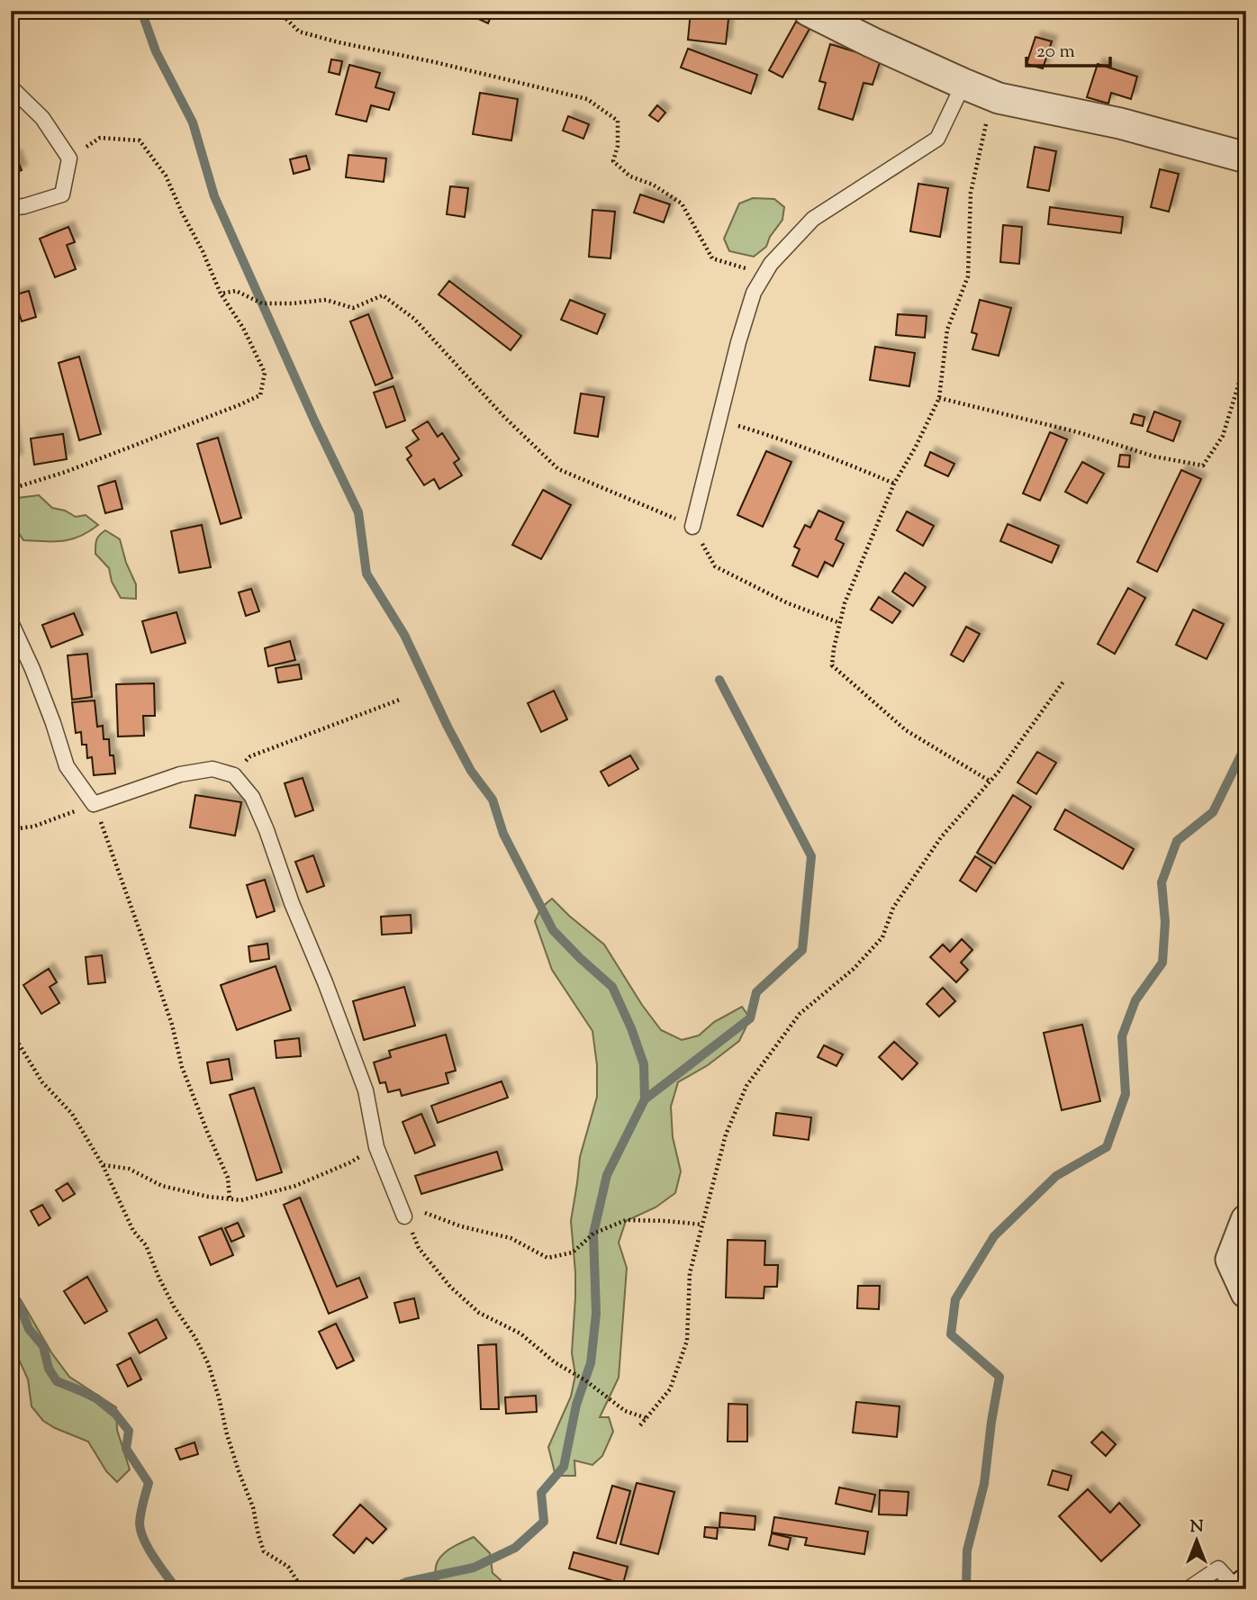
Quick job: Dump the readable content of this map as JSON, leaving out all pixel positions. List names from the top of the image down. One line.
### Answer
{"scale_bar":"20 m","north":"top"}
